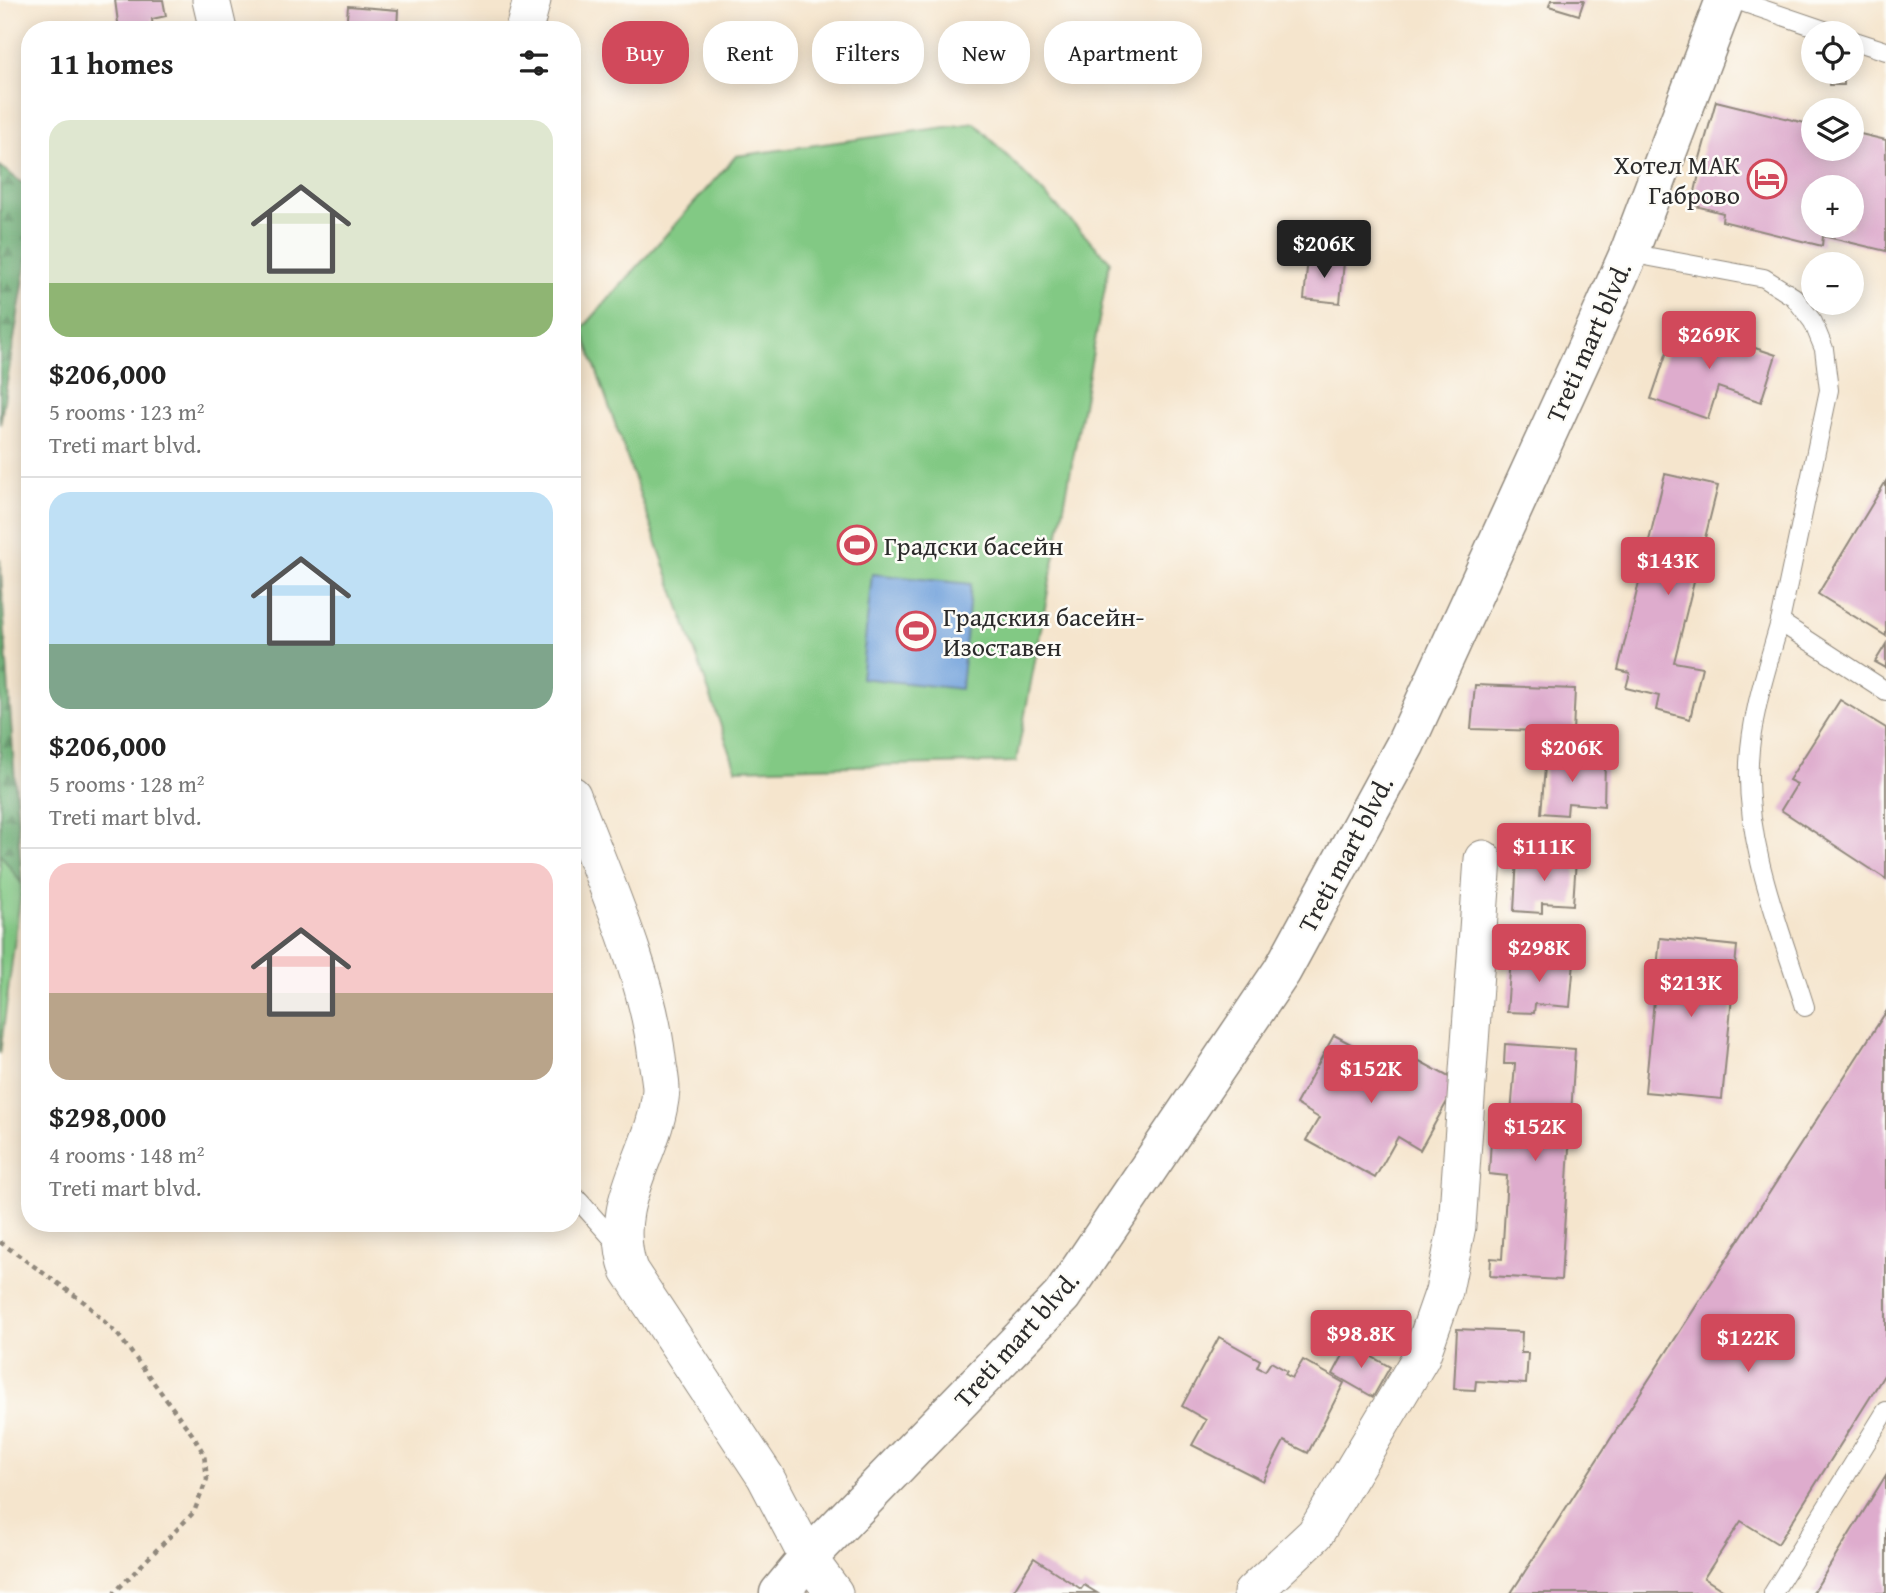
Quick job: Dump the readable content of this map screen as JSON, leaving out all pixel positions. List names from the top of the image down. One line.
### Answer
{"streets":{"street":["Treti mart blvd."]},"places":{"hotel":["Хотел МАК Габрово"],"sports":["Градски басейн","Градския басейн- Изоставен"]},"page":{"map_buttons":["+","−"],"chip":["Buy","Rent","Filters","New","Apartment"],"heading":"11 homes","list":[{"name":"$206,000","note":"5 rooms · 123 m² · Treti mart blvd."},{"name":"$206,000","note":"5 rooms · 128 m² · Treti mart blvd."},{"name":"$298,000","note":"4 rooms · 148 m² · Treti mart blvd."}],"price":["$206K","$269K","$143K","$206K","$111K","$298K","$213K","$152K","$152K","$98.8K","$122K"]}}
